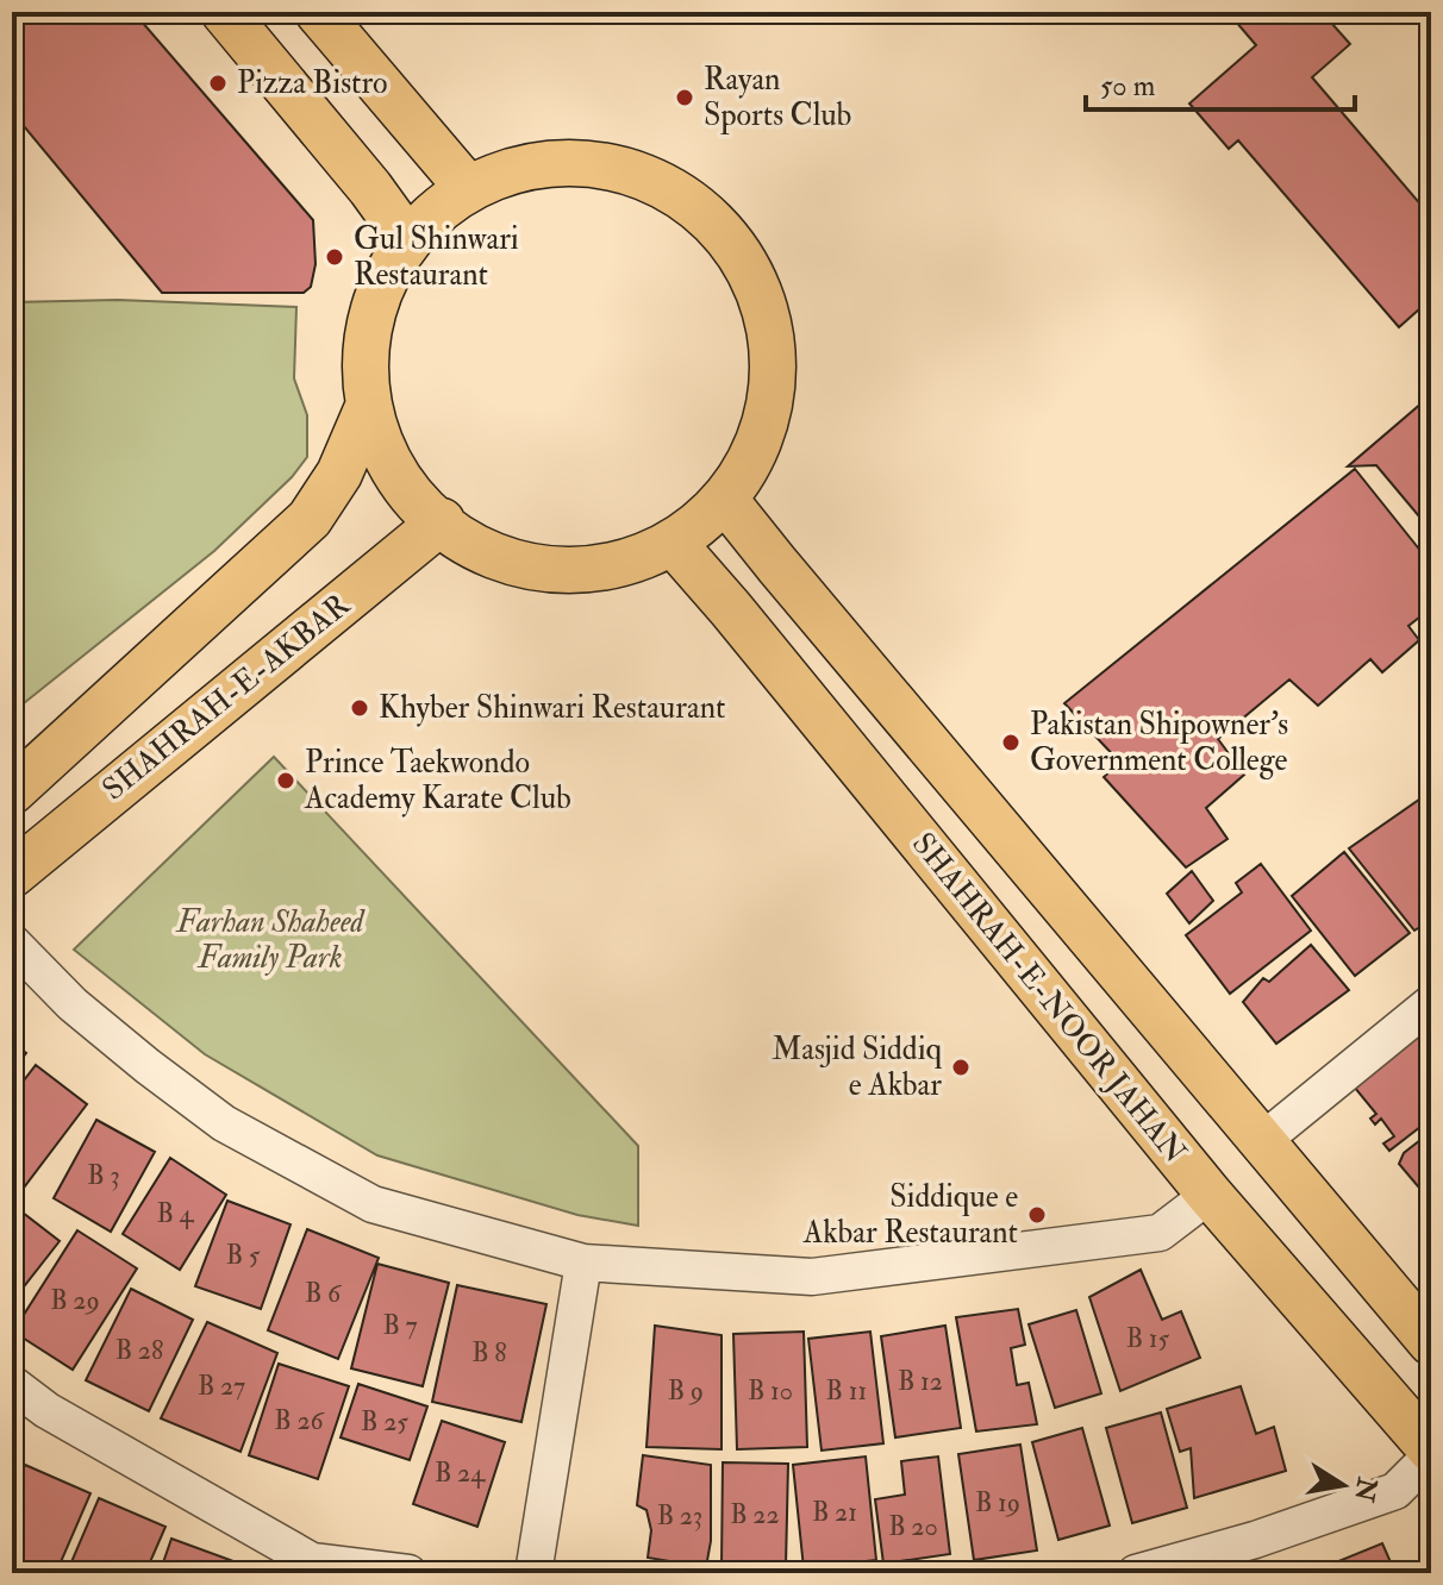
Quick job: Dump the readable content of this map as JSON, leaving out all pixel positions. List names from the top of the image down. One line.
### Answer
{"streets":{"main road":["SHAHRAH-E-AKBAR","SHAHRAH-E-NOOR JAHAN"]},"parks":["Farhan Shaheed Family Park"],"places":["Pizza Bistro","Rayan Sports Club","Gul Shinwari Restaurant","Khyber Shinwari Restaurant","Pakistan Shipowner's Government College","Prince Taekwondo Academy Karate Club","Masjid Siddiq e Akbar","Siddique e Akbar Restaurant"],"house_numbers":["B 3","B 4","B 5","B 6","B 29","B 7","B 15","B 28","B 8","B 12","B 27","B 9","B 10","B 11","B 26","B 25","B 24","B 19","B 21","B 22","B 23","B 20"],"scale_bar":"50 m","north":"right"}
